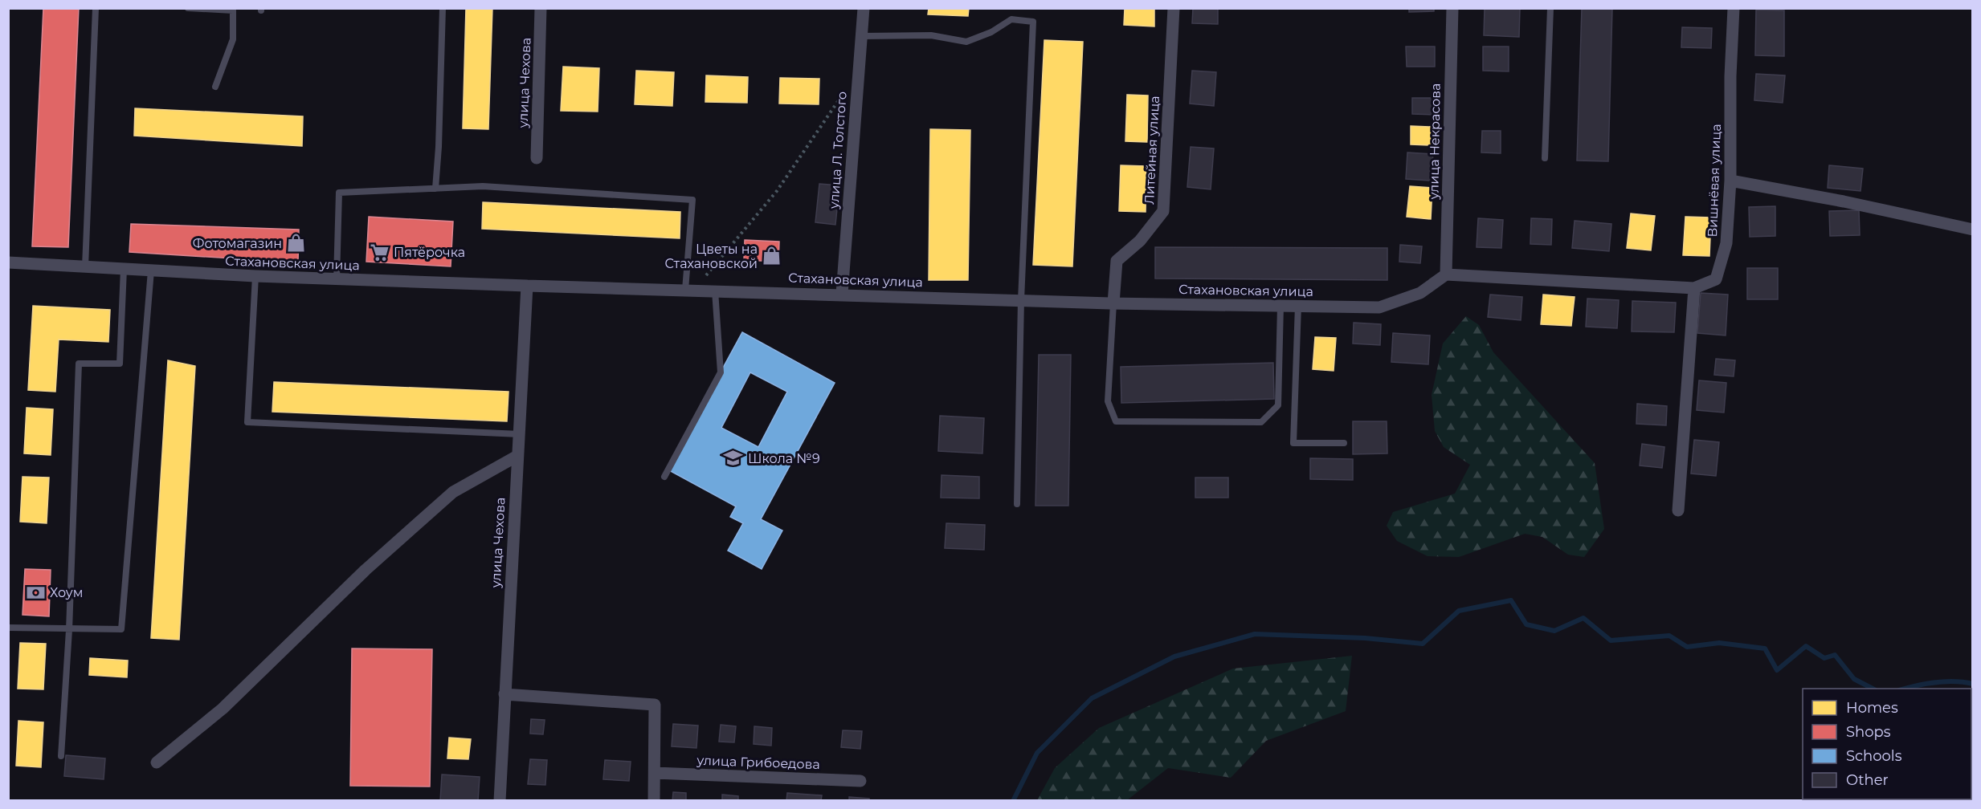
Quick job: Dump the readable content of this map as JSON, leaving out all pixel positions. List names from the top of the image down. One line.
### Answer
{"streets":{"street":["улица Чехова","улица Некрасова","улица Л. Толстого","Литейная улица","Вишнёвая улица","Стахановская улица","улица Грибоедова"]},"crossings":[["улица Чехова","Стахановская улица"],["улица Некрасова","Стахановская улица"],["улица Л. Толстого","Стахановская улица"],["Литейная улица","Стахановская улица"]],"places":{"shop":["Фотомагазин","Цветы на Стахановской"],"supermarket":["Пятёрочка"],"school or university":["Школа №9"],"bank":["Хоум"]},"legend":["Homes","Shops","Schools","Other"]}
